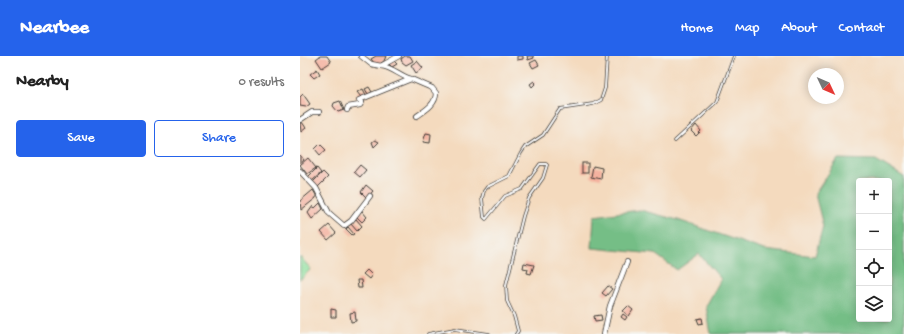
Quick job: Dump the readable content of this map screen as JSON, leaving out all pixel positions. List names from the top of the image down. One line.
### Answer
{"north":"bottom right","page":{"header":"Nearbee","nav":["Home","Map","About","Contact"],"heading":["Nearby","0 results"],"buttons":["Save","Share"],"map_buttons":["+","−"]}}
